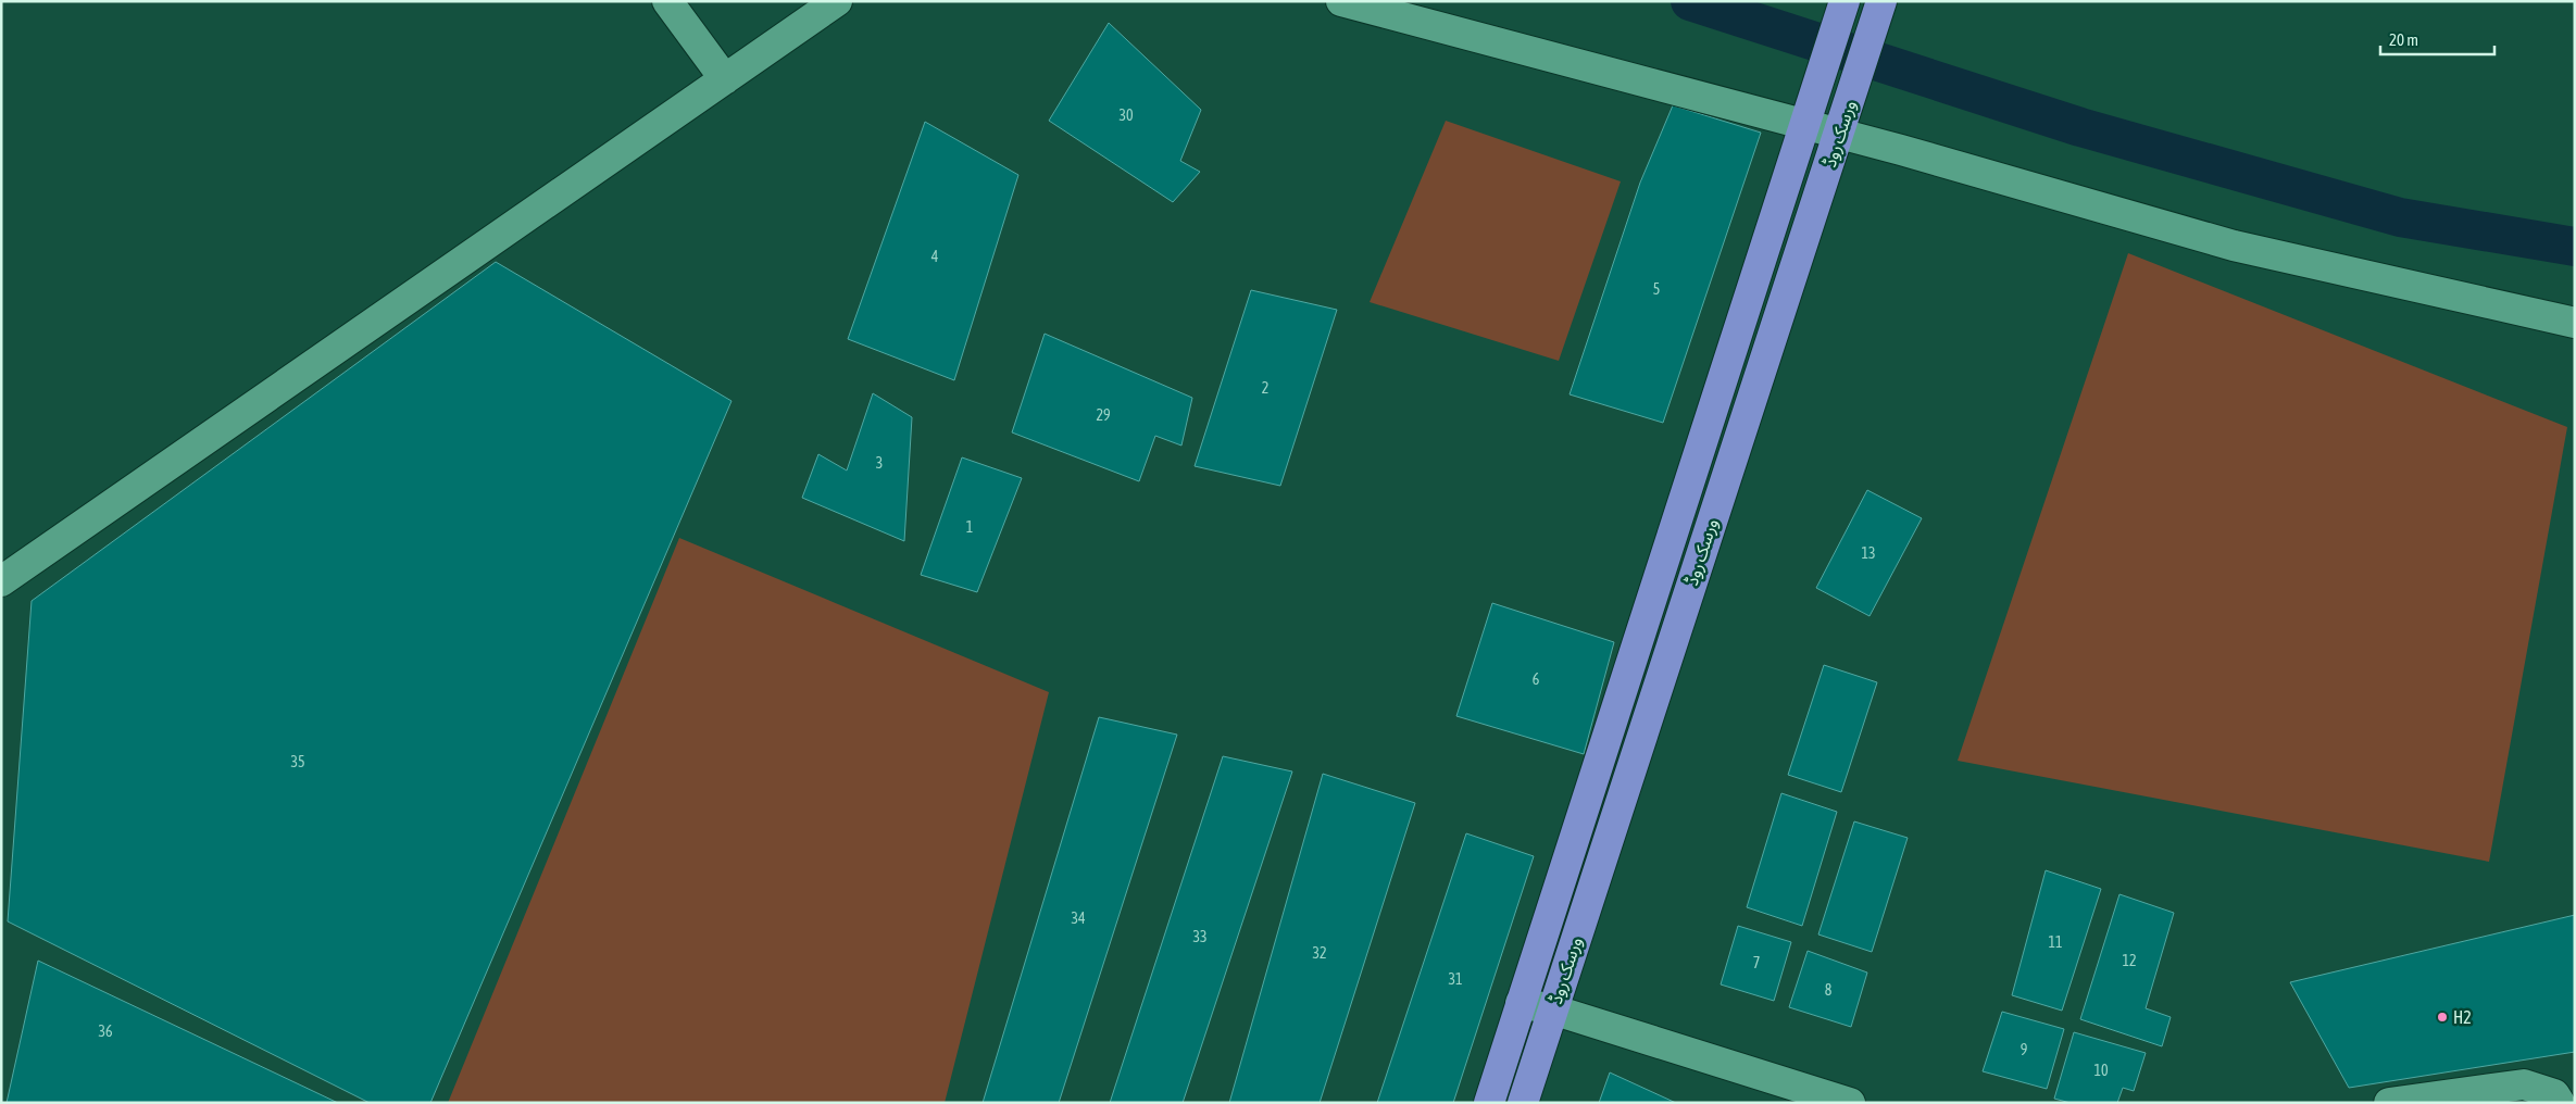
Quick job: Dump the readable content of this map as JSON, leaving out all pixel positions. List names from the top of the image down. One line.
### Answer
{"streets":{"main road":["ورسک روڈ"]},"places":["H2"],"house_numbers":["30","4","5","2","29","3","1","13","6","35","34","33","11","32","12","7","31","8","36","9","10"],"scale_bar":"20 m"}
